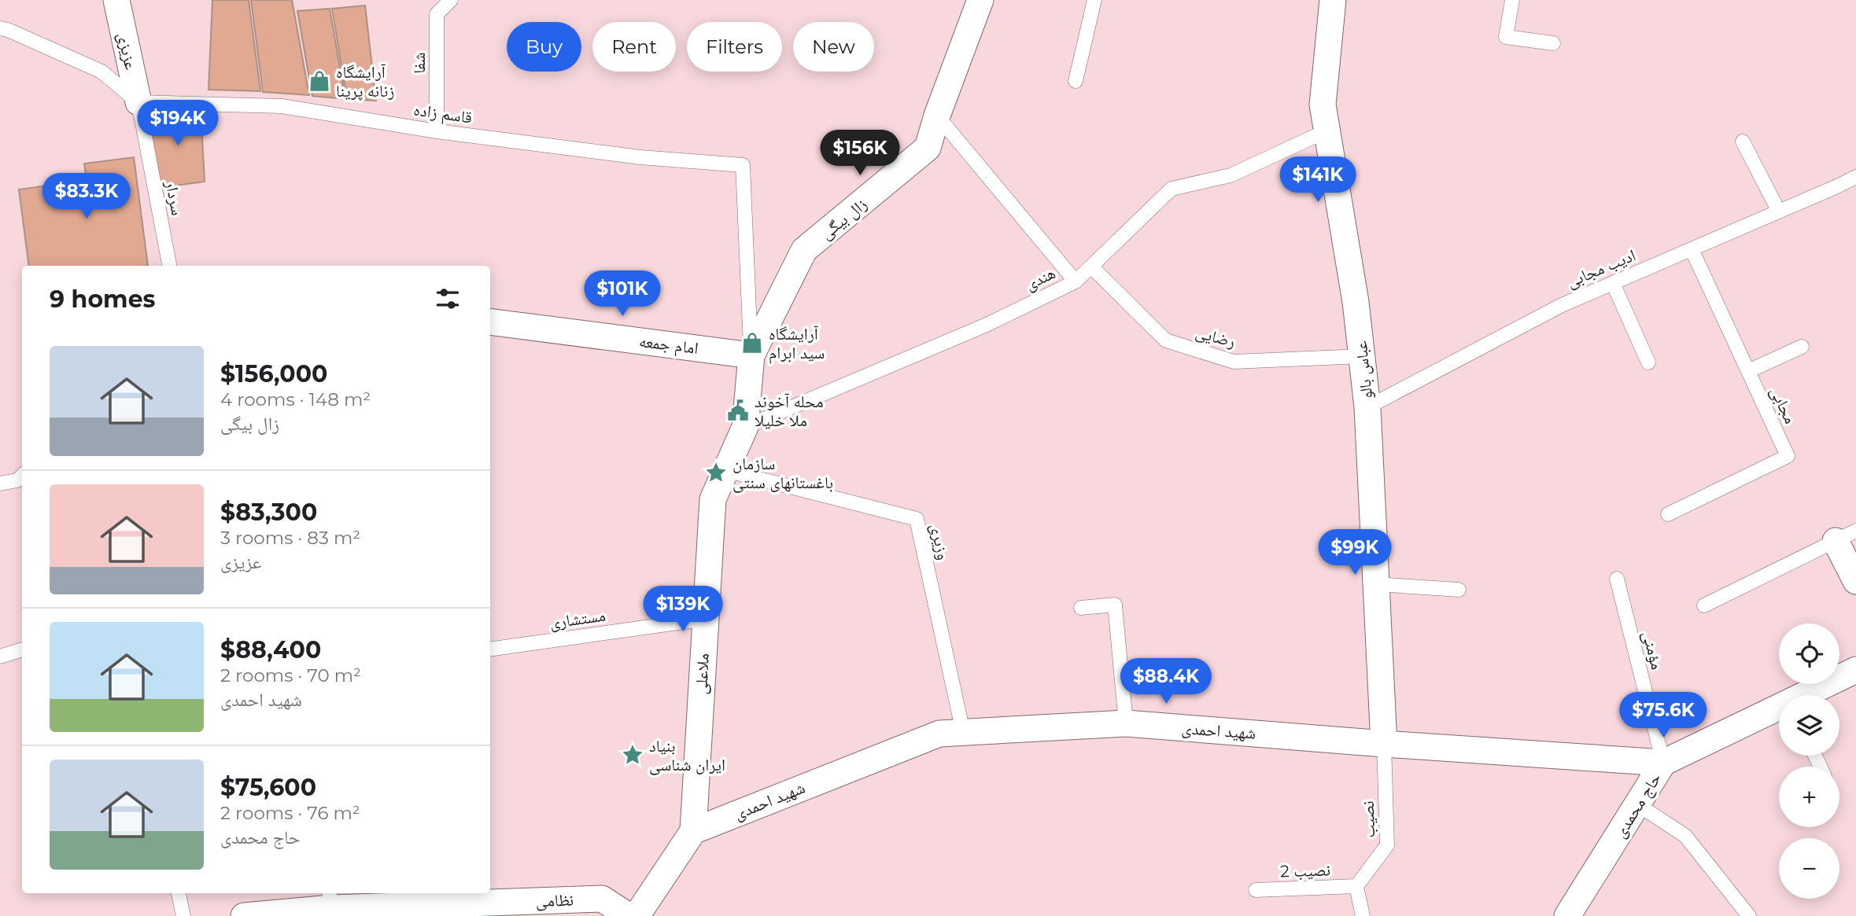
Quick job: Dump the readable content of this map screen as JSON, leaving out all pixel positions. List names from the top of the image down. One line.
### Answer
{"streets":{"street":["عزیزی","زال بیگی","امام جمعه","عباس بالو","ملاعلی","شهید احمدی","حاج محمدی","نظامی"],"lane":["شفا","قاسم زاده","سردار","ادیب مجابی","هندی","رضایی","مجابی","وزیری","مستشاری","مؤمنی","نصیب","نصیب 2"]},"crossings":[["عزیزی","قاسم زاده"],["عزیزی","سردار"],["شفا","قاسم زاده"],["قاسم زاده","سردار"],["قاسم زاده","زال بیگی"],["قاسم زاده","امام جمعه"],["قاسم زاده","ملاعلی"],["زال بیگی","امام جمعه"],["زال بیگی","ملاعلی"],["ادیب مجابی","عباس بالو"],["ادیب مجابی","مجابی"],["هندی","رضایی"],["هندی","عباس بالو"],["هندی","ملاعلی"],["رضایی","عباس بالو"],["امام جمعه","ملاعلی"],["عباس بالو","شهید احمدی"],["عباس بالو","نصیب"],["وزیری","ملاعلی"],["وزیری","شهید احمدی"],["مستشاری","ملاعلی"],["مؤمنی","شهید احمدی"],["مؤمنی","حاج محمدی"],["ملاعلی","شهید احمدی"],["شهید احمدی","حاج محمدی"],["شهید احمدی","نصیب"],["نصیب","نصیب 2"]],"places":{"shop":["آرایشگاه زنانه پرینا","آرایشگاه سید ابرام"],"public building":["محله آخوند ملا خلیلا"],"place":["سازمان باغستانهای سنتی","بنیاد ایران شناسی"]},"page":{"chip":["Buy","Rent","Filters","New"],"price":["$194K","$156K","$141K","$83.3K","$101K","$99K","$139K","$88.4K","$75.6K"],"heading":"9 homes","list":[{"name":"$156,000","note":"4 rooms · 148 m² · زال بیگی"},{"name":"$83,300","note":"3 rooms · 83 m² · عزیزی"},{"name":"$88,400","note":"2 rooms · 70 m² · شهید احمدی"},{"name":"$75,600","note":"2 rooms · 76 m² · حاج محمدی"}],"map_buttons":["+","−"]}}
